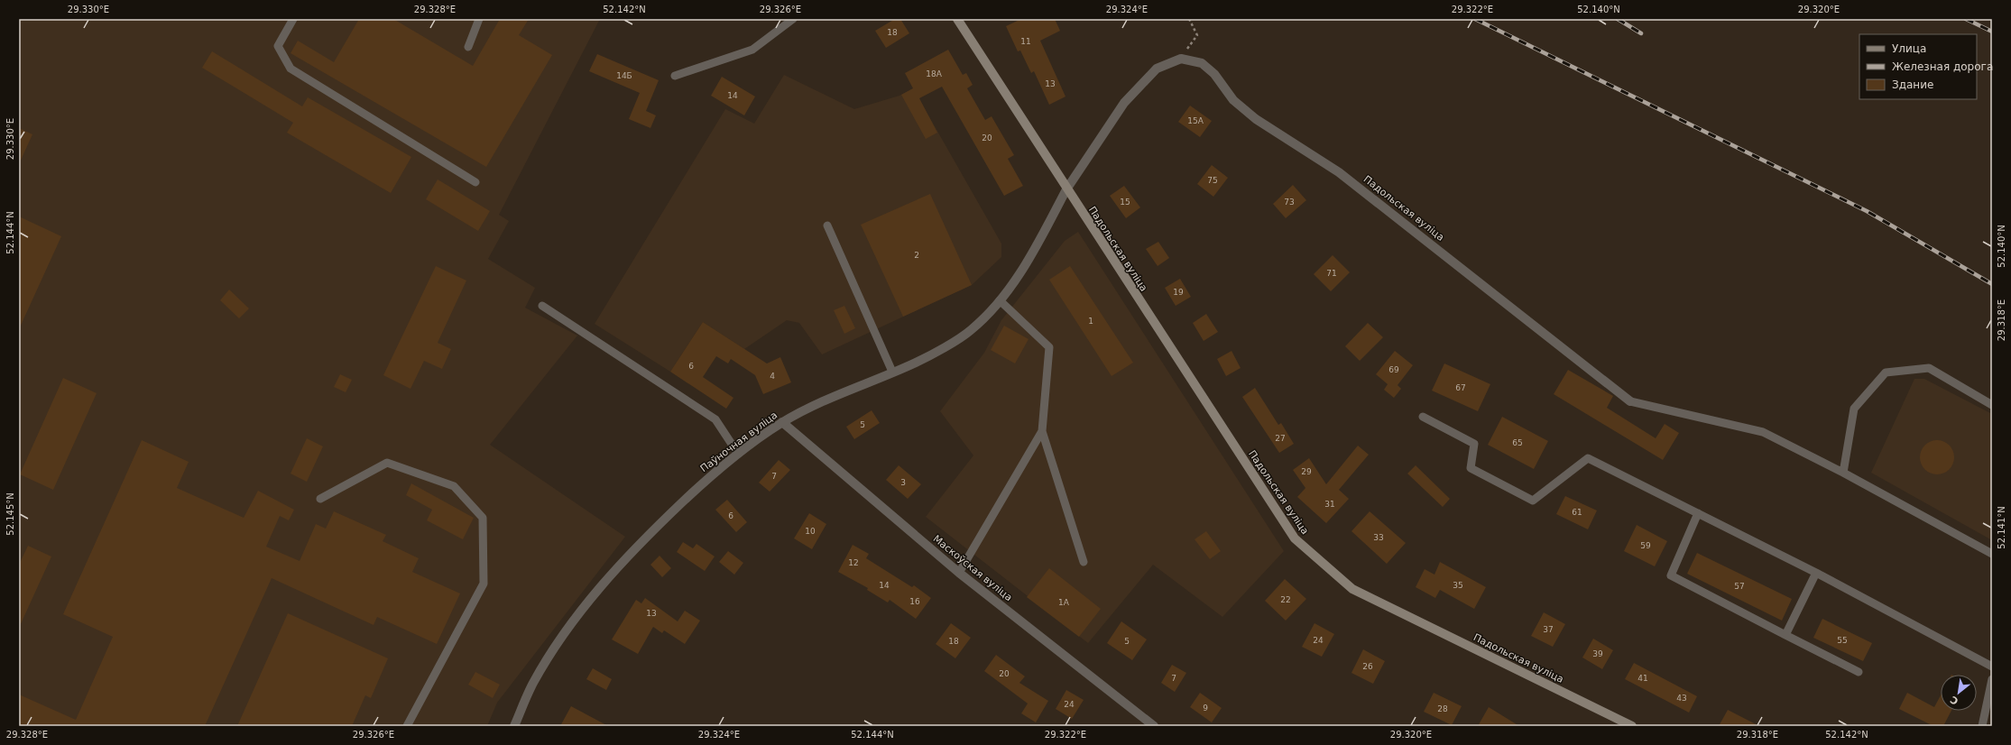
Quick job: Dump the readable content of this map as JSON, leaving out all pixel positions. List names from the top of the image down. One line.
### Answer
{"streets":{"main road":["Падольская вуліца"],"street":["Паўночная вуліца","Маскоўская вуліца"]},"crossings":[["Падольская вуліца","Паўночная вуліца"],["Паўночная вуліца","Маскоўская вуліца"]],"house_numbers":["18","11","18А","14Б","13","14","15А","20","75","15","73","2","71","19","1","6","69","4","67","5","27","65","29","7","3","31","61","6","10","33","59","12","14","35","57","22","16","1А","13","37","24","55","18","5","39","26","20","7","41","43","24","9","28"],"legend":["Улица","Железная дорога","Здание"],"north":"bottom left","coordinates":["29.330°E","29.328°E","52.142°N","29.326°E","29.324°E","29.322°E","52.140°N","29.320°E","52.144°N","29.318°E","52.145°N","52.141°N"]}
